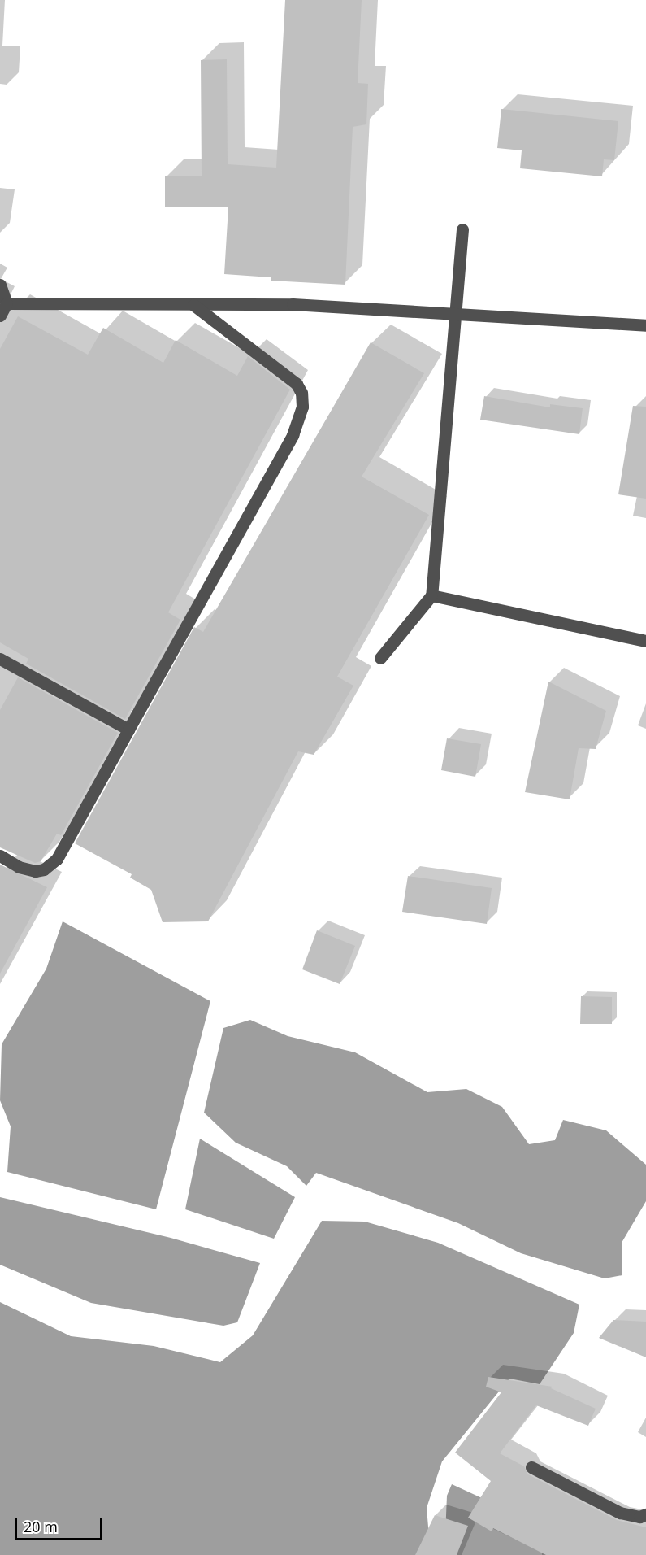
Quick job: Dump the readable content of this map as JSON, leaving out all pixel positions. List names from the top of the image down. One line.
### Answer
{"scale_bar":"20 m"}
